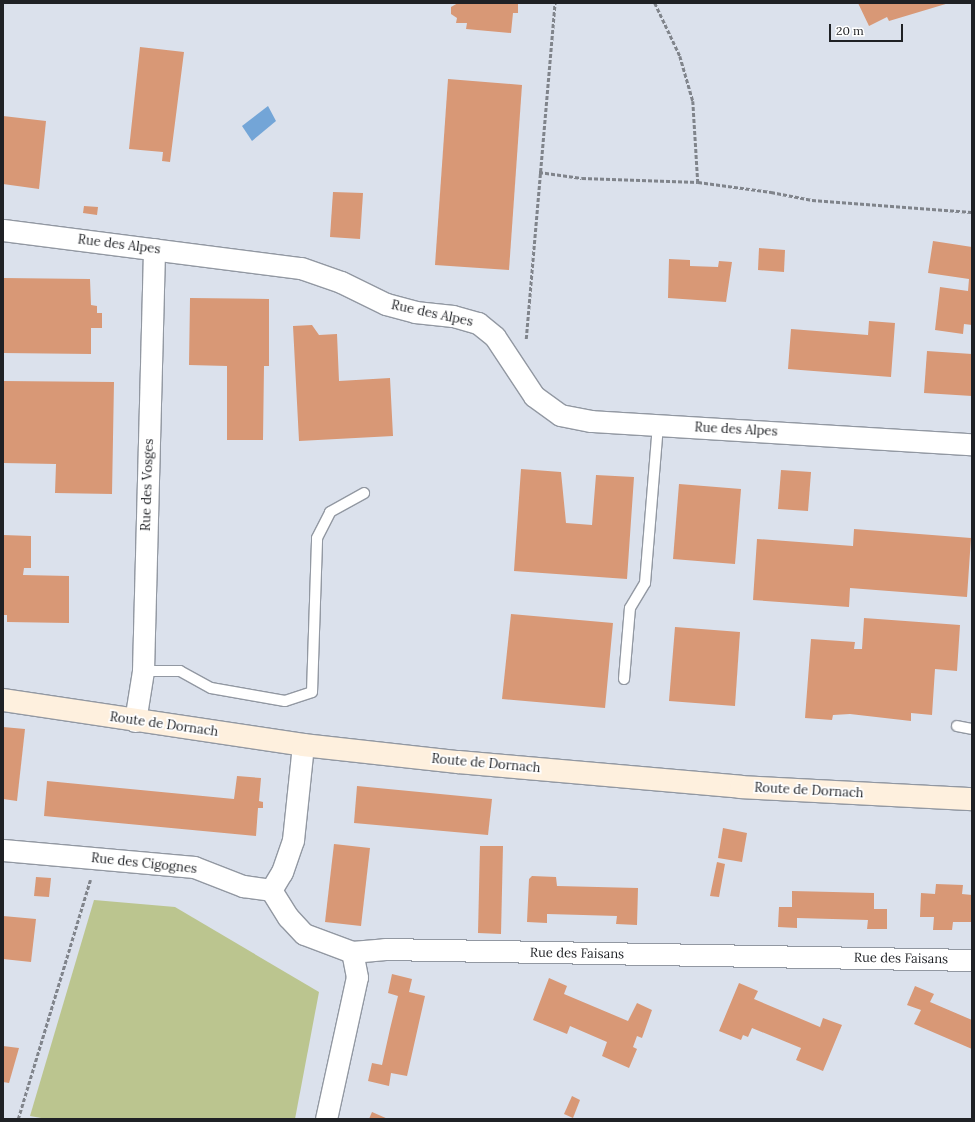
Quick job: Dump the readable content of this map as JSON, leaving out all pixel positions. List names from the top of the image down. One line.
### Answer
{"streets":{"main road":["Route de Dornach"],"street":["Rue des Alpes","Rue des Vosges","Rue des Cigognes","Rue des Faisans"]},"crossings":[["Rue des Alpes","Rue des Vosges"],["Rue des Vosges","Route de Dornach"]],"scale_bar":"20 m"}
